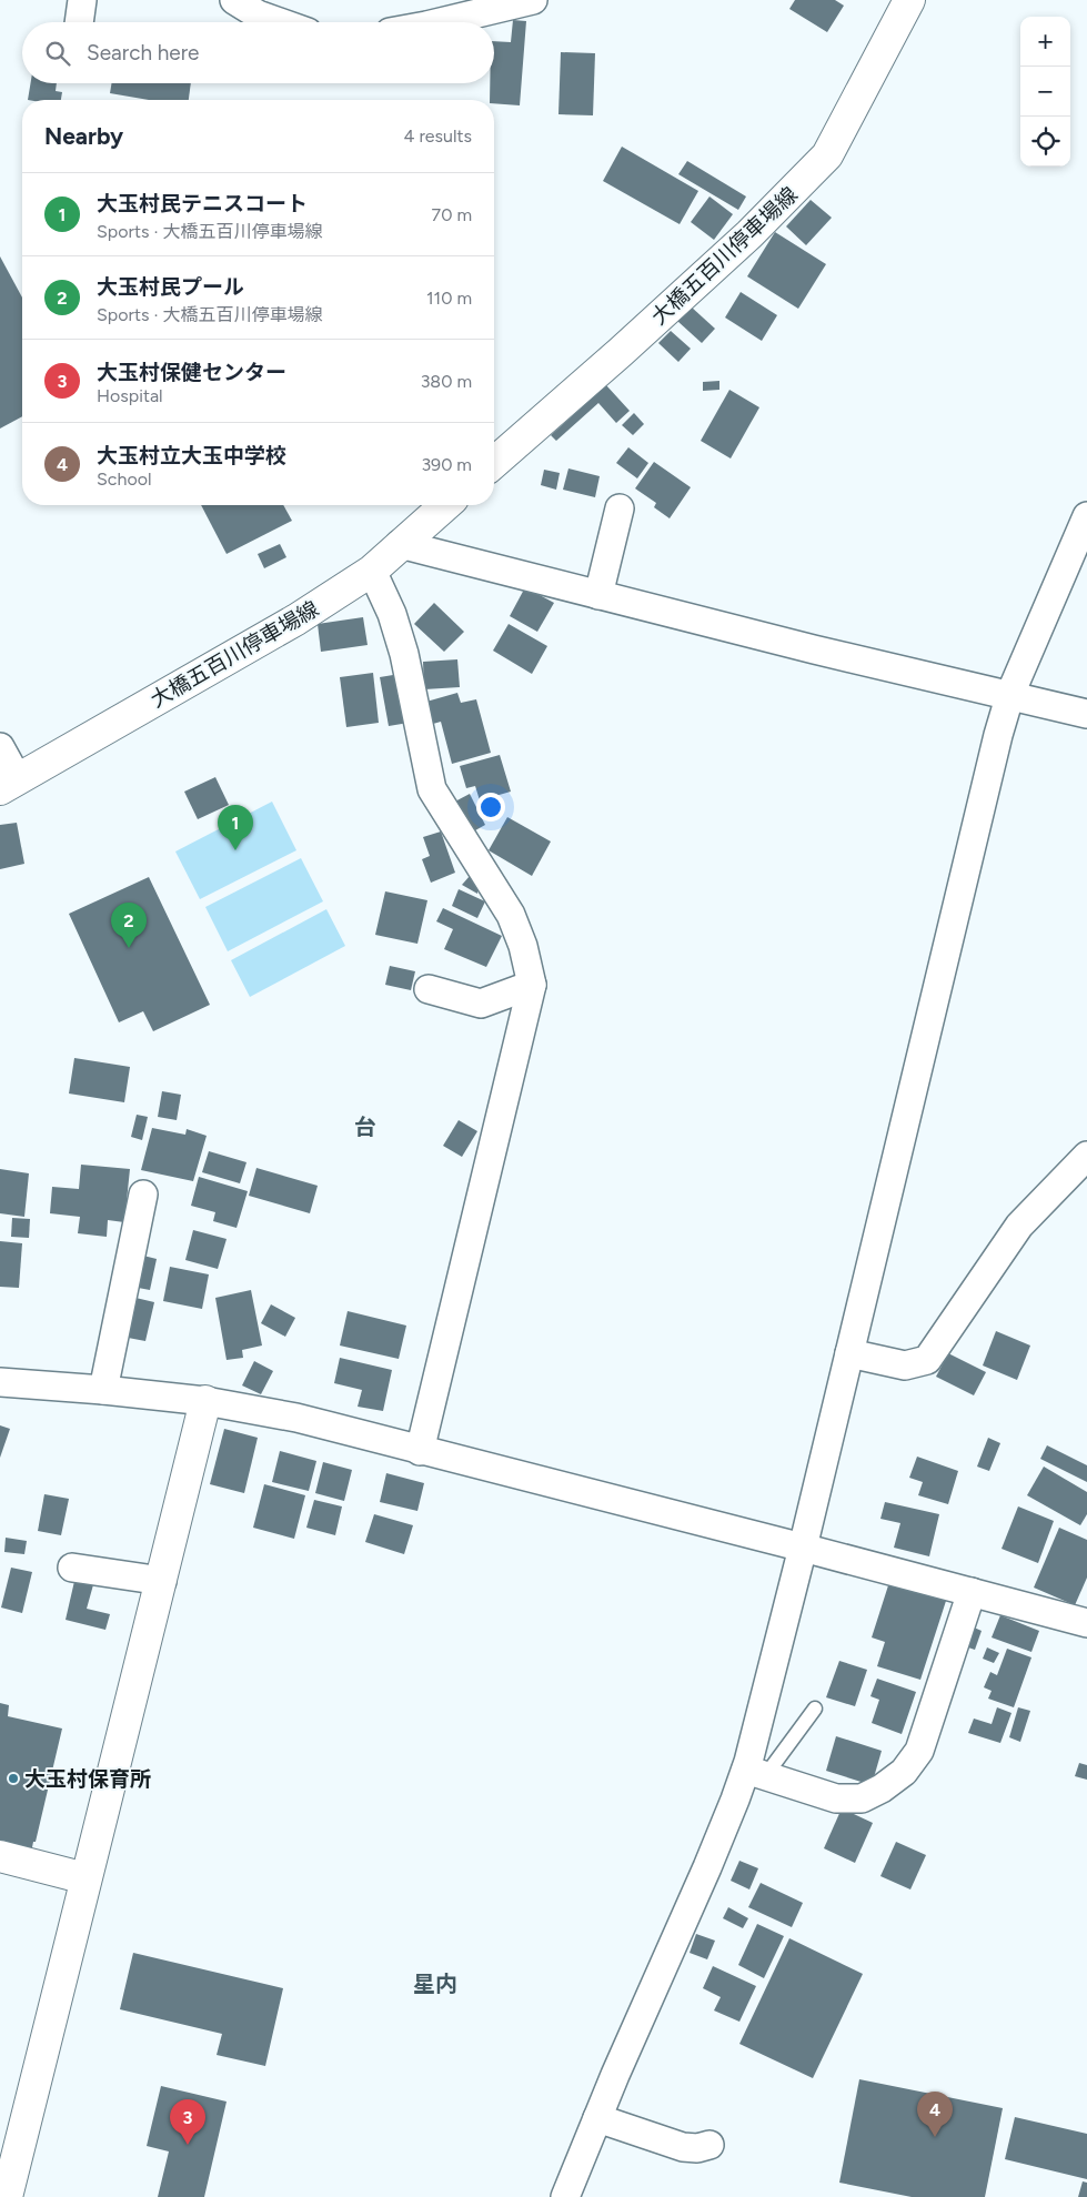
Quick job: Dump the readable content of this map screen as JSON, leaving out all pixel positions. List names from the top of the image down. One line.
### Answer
{"streets":{"main road":["大橋五百川停車場線"]},"districts":["台","星内"],"places":["大玉村保育所"],"page":{"map_buttons":["+","−"],"search":"Search here","heading":["Nearby","4 results"],"list":[{"mark":"1","name":"大玉村民テニスコート","note":"Sports · 大橋五百川停車場線","value":"70 m"},{"mark":"2","name":"大玉村民プール","note":"Sports · 大橋五百川停車場線","value":"110 m"},{"mark":"3","name":"大玉村保健センター","note":"Hospital","value":"380 m"},{"mark":"4","name":"大玉村立大玉中学校","note":"School","value":"390 m"}],"pins":["1","2","4","3"]}}
